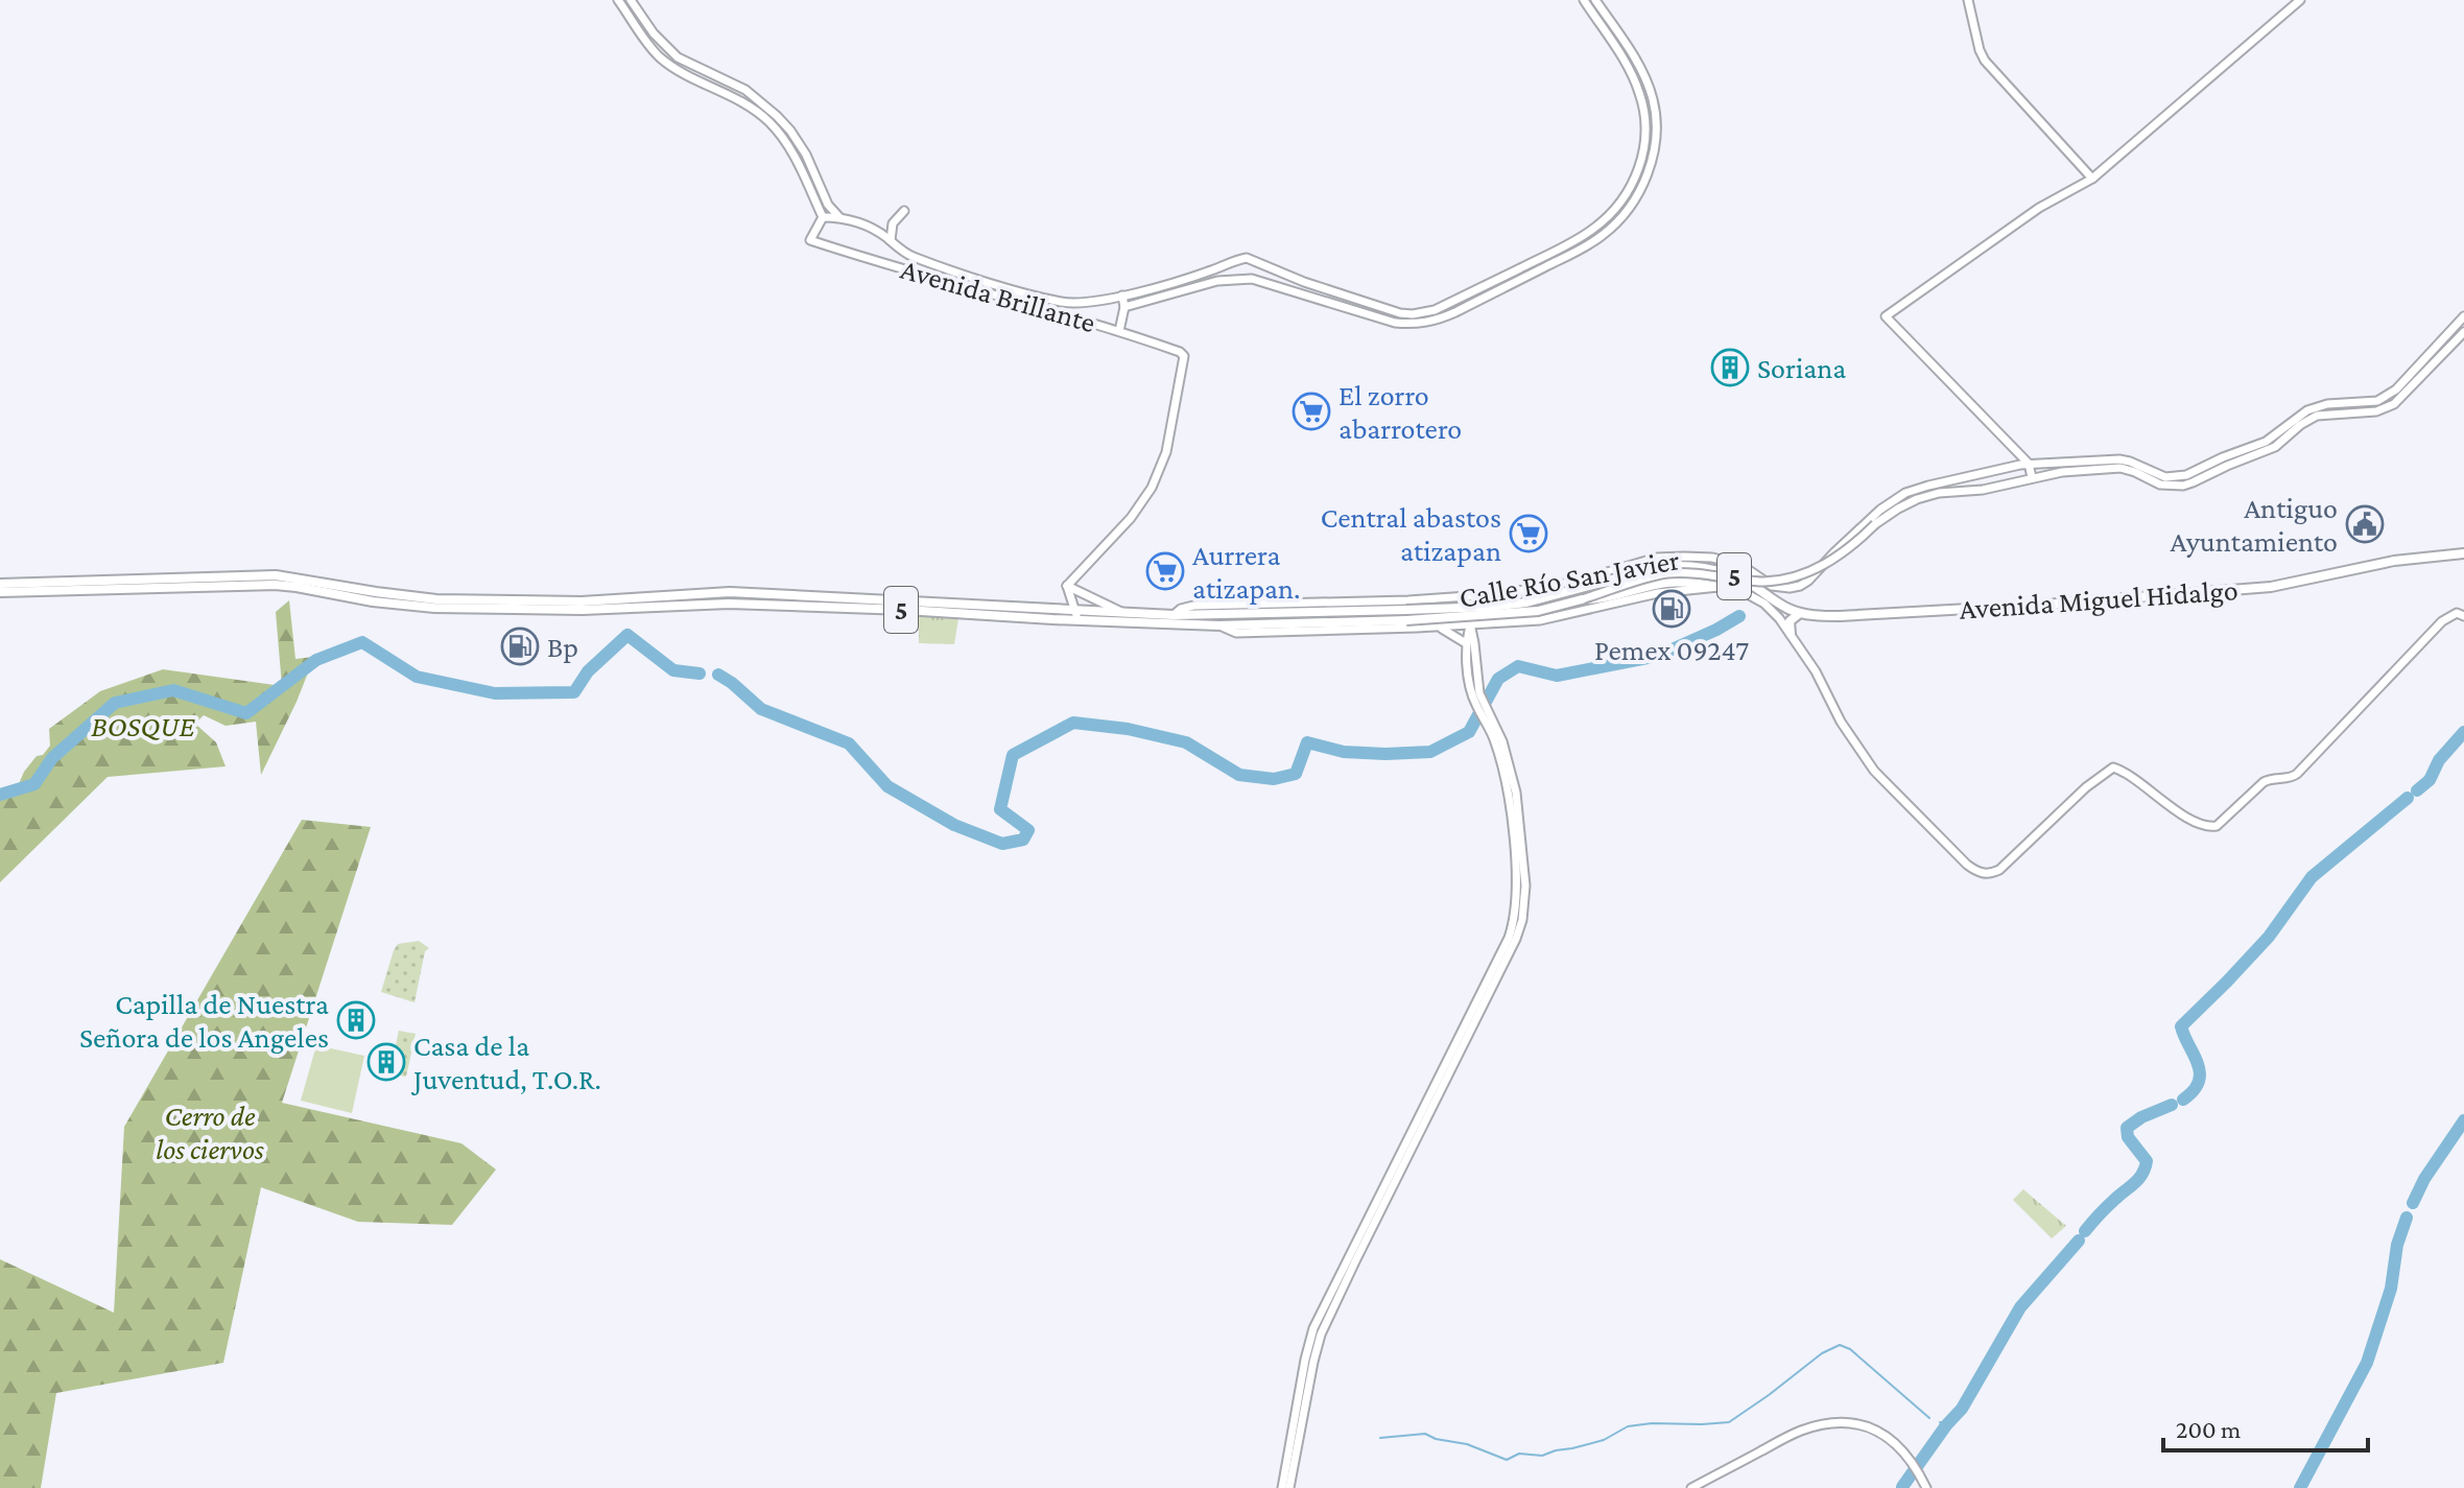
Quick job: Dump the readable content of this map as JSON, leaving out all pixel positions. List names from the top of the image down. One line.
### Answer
{"streets":{"main road":["5","Avenida Miguel Hidalgo"],"street":["Avenida Brillante","Calle Río San Javier"]},"crossings":[["5","Calle Río San Javier"],["5","Avenida Miguel Hidalgo"],["Calle Río San Javier","Avenida Miguel Hidalgo"]],"parks":["BOSQUE","Cerro de los ciervos"],"places":{"building":["Soriana","Capilla de Nuestra Señora de los Angeles","Casa de la Juventud, T.O.R."],"supermarket":["El zorro abarrotero","Central abastos atizapan","Aurrera atizapan."],"public building":["Antiguo Ayuntamiento"],"fuel station":["Pemex 09247","Bp"]},"scale_bar":"200 m"}
